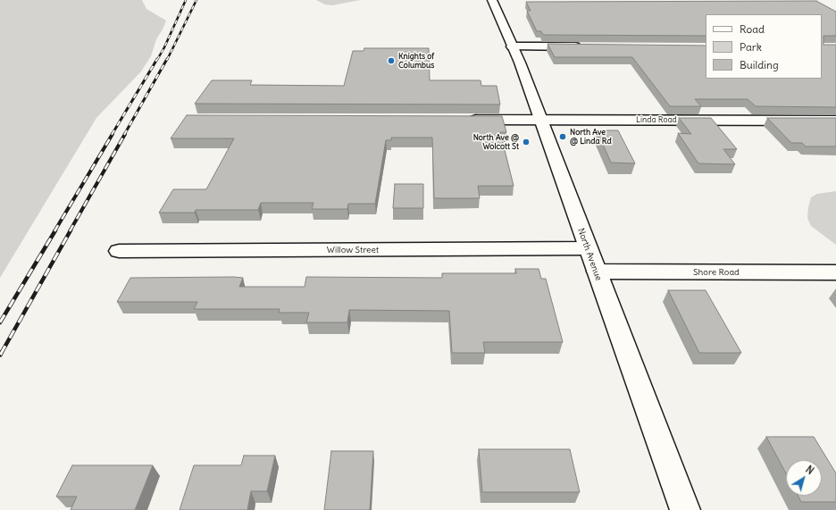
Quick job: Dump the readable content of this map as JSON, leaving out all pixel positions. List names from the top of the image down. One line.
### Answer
{"streets":{"street":["Linda Road","Willow Street","North Avenue","Shore Road"]},"crossings":[["Linda Road","North Avenue"],["Willow Street","North Avenue"],["North Avenue","Shore Road"]],"places":["Knights of Columbus","North Ave @ Linda Rd","North Ave @ Wolcott St"],"legend":["Road","Park","Building"],"north":"top right"}
